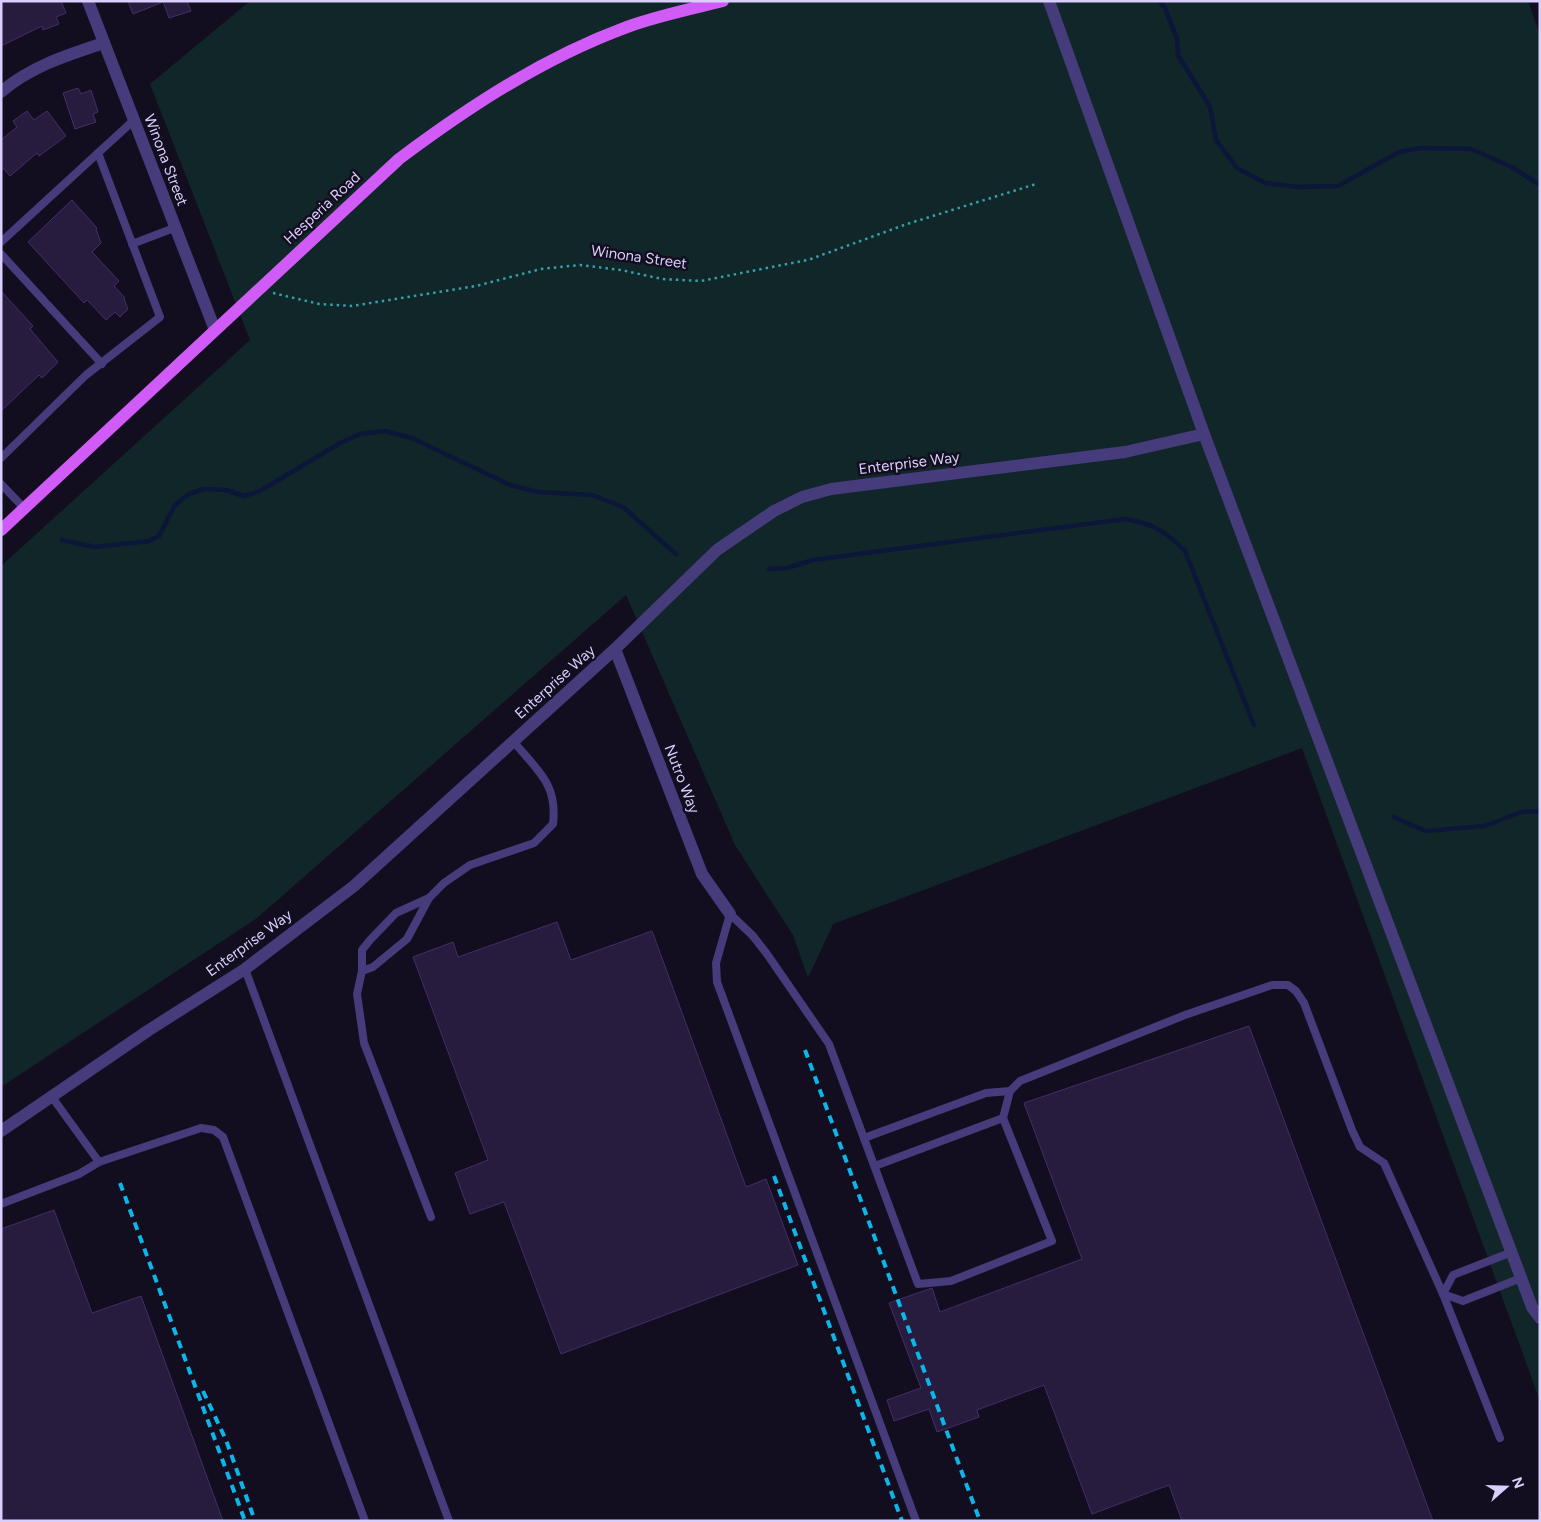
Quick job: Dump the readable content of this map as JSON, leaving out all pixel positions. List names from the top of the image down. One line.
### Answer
{"streets":{"main road":["Hesperia Road"],"street":["Winona Street","Enterprise Way","Nutro Way"]},"crossings":[["Winona Street","Hesperia Road"],["Enterprise Way","Nutro Way"]],"north":"right"}
